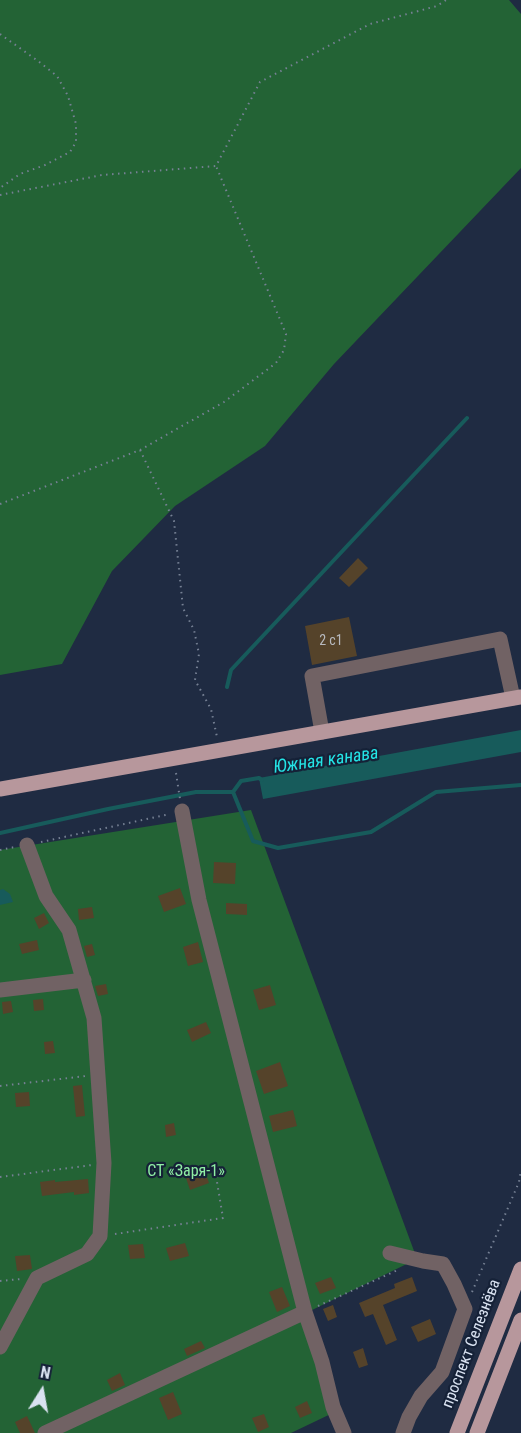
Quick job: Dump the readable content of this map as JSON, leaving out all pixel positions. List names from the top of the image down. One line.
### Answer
{"streets":{"main road":["проспект Селезнёва"]},"water":["Южная канава"],"parks":["СТ «Заря-1»"],"house_numbers":["2 с1"],"north":"top"}
